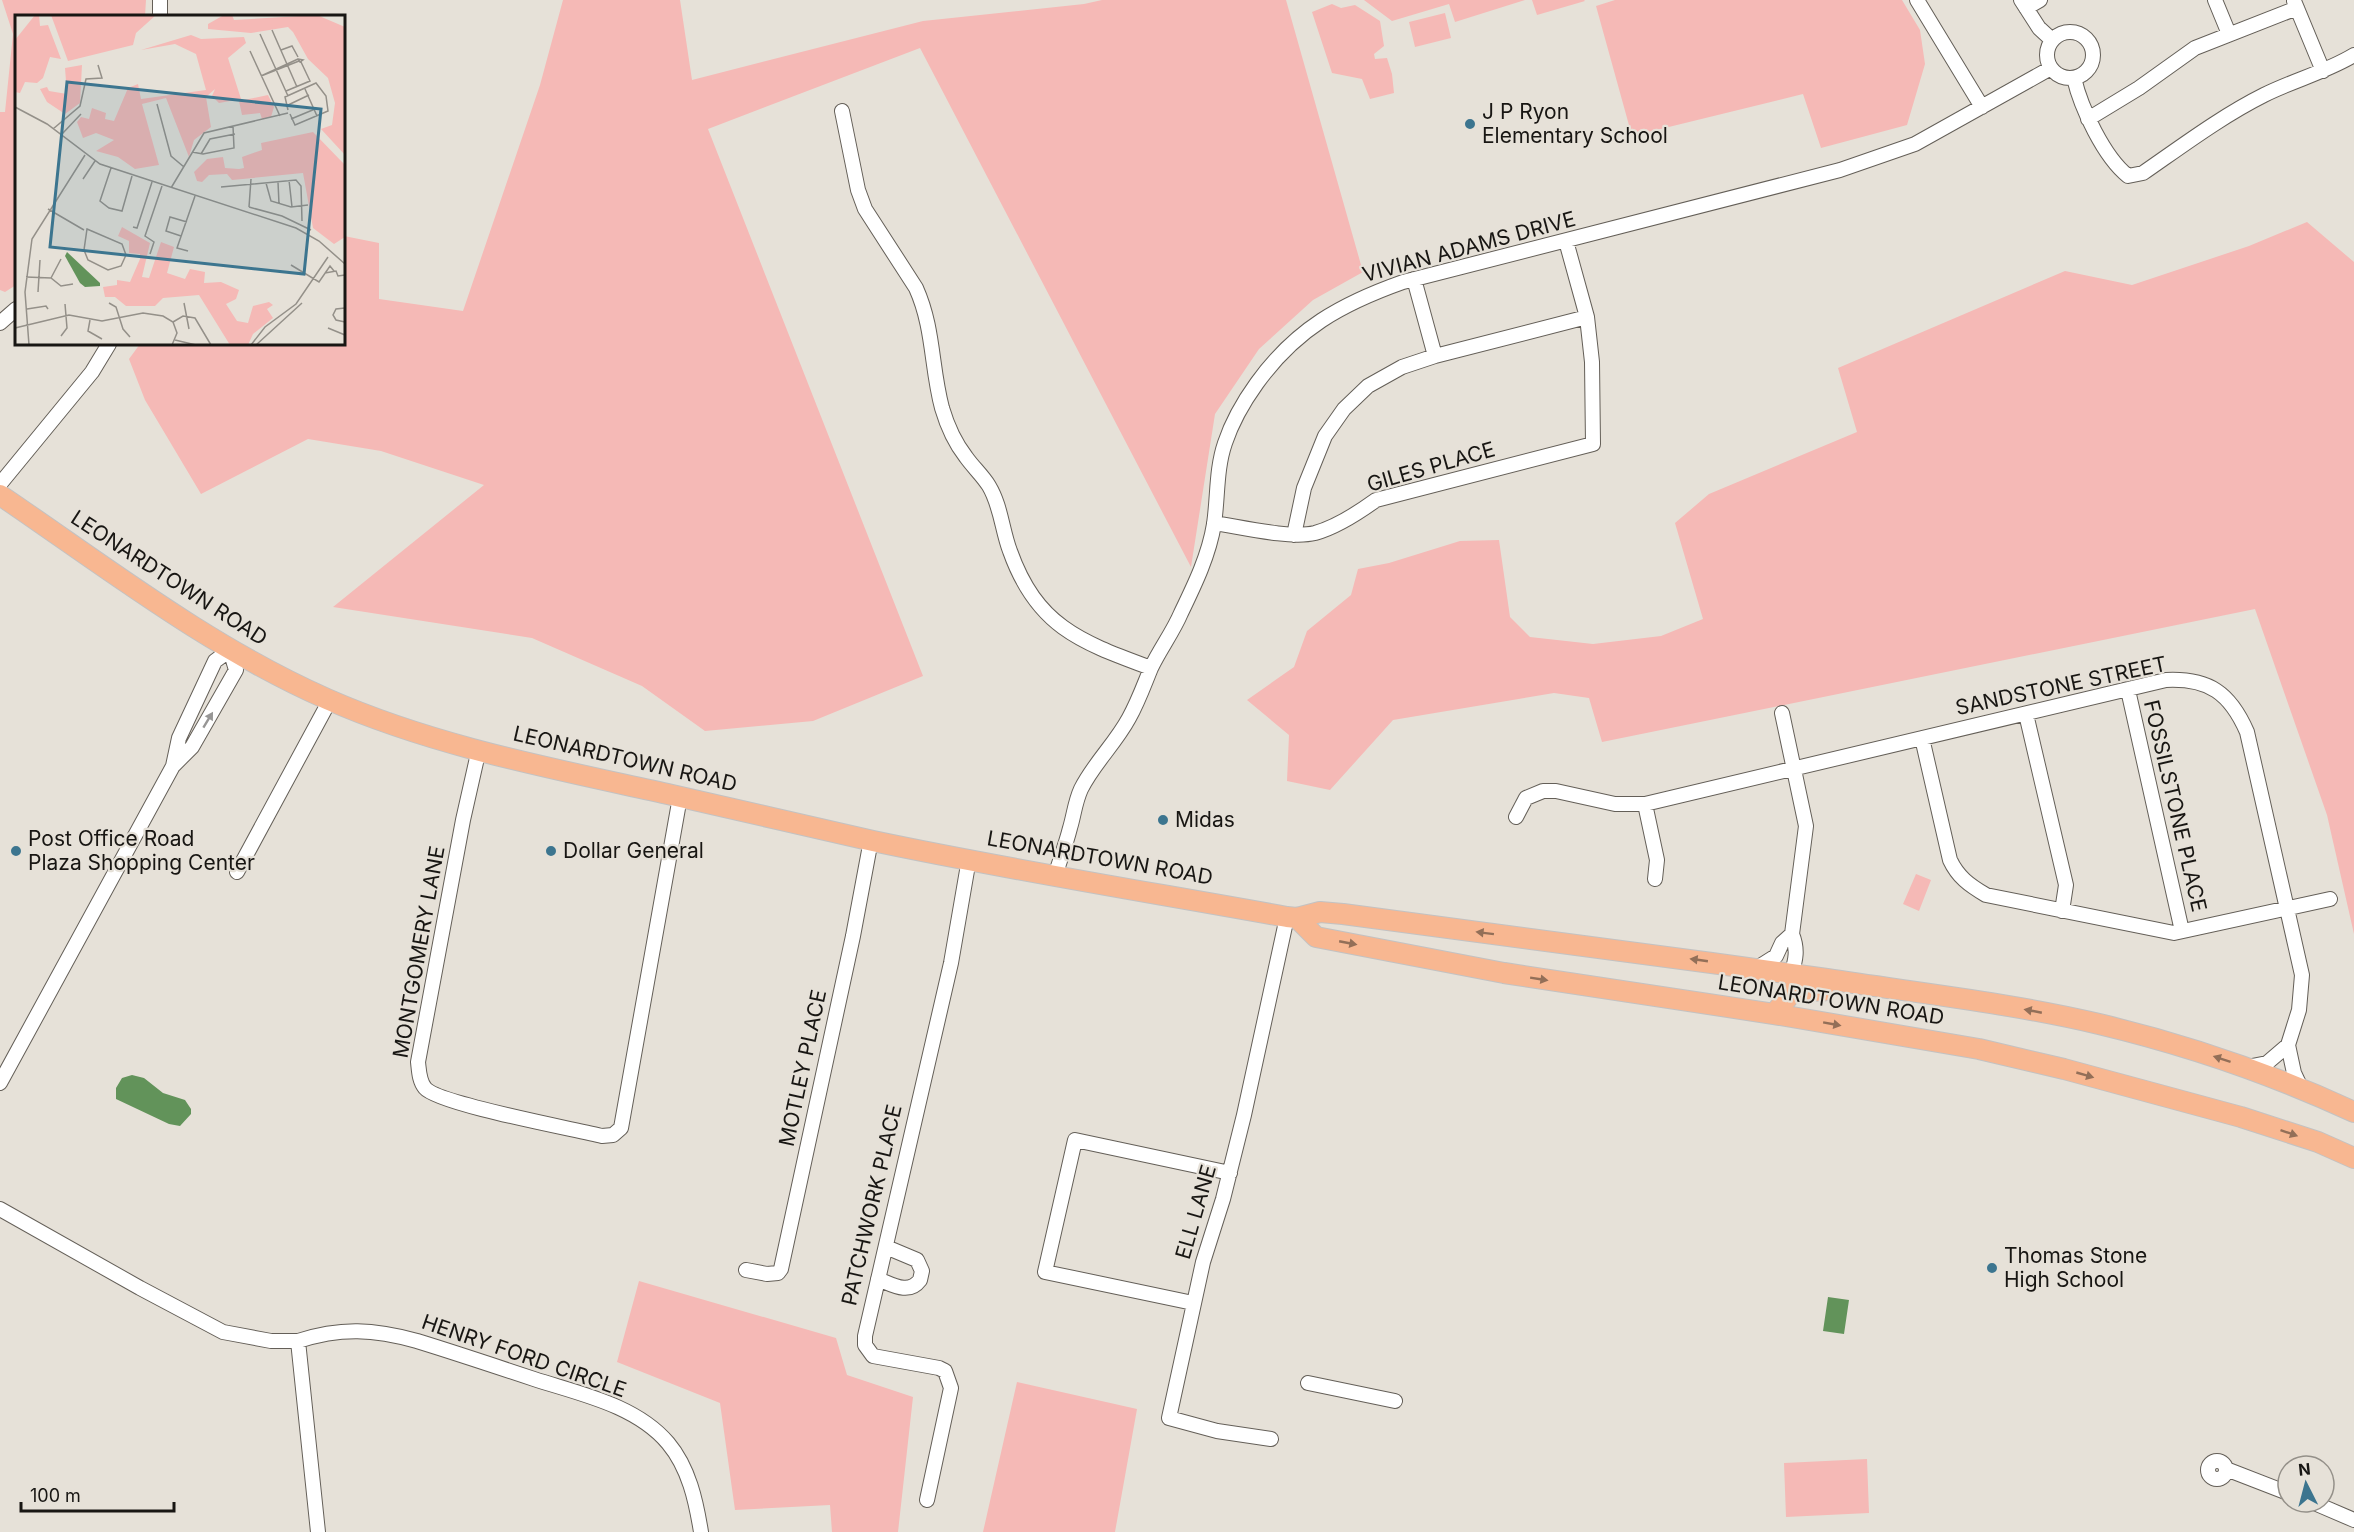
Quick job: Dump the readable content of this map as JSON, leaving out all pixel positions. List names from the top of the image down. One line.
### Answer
{"streets":{"highway":["LEONARDTOWN ROAD"],"street":["VIVIAN ADAMS DRIVE","GILES PLACE","SANDSTONE STREET","FOSSILSTONE PLACE","MONTGOMERY LANE","MOTLEY PLACE","PATCHWORK PLACE","ELL LANE","HENRY FORD CIRCLE"]},"crossings":[["VIVIAN ADAMS DRIVE","GILES PLACE"],["VIVIAN ADAMS DRIVE","LEONARDTOWN ROAD"],["LEONARDTOWN ROAD","SANDSTONE STREET"],["LEONARDTOWN ROAD","MONTGOMERY LANE"],["LEONARDTOWN ROAD","MOTLEY PLACE"],["LEONARDTOWN ROAD","PATCHWORK PLACE"],["LEONARDTOWN ROAD","ELL LANE"],["SANDSTONE STREET","FOSSILSTONE PLACE"]],"places":["J P Ryon Elementary School","Midas","Post Office Road Plaza Shopping Center","Dollar General","Thomas Stone High School"],"scale_bar":"100 m","north":"top"}
